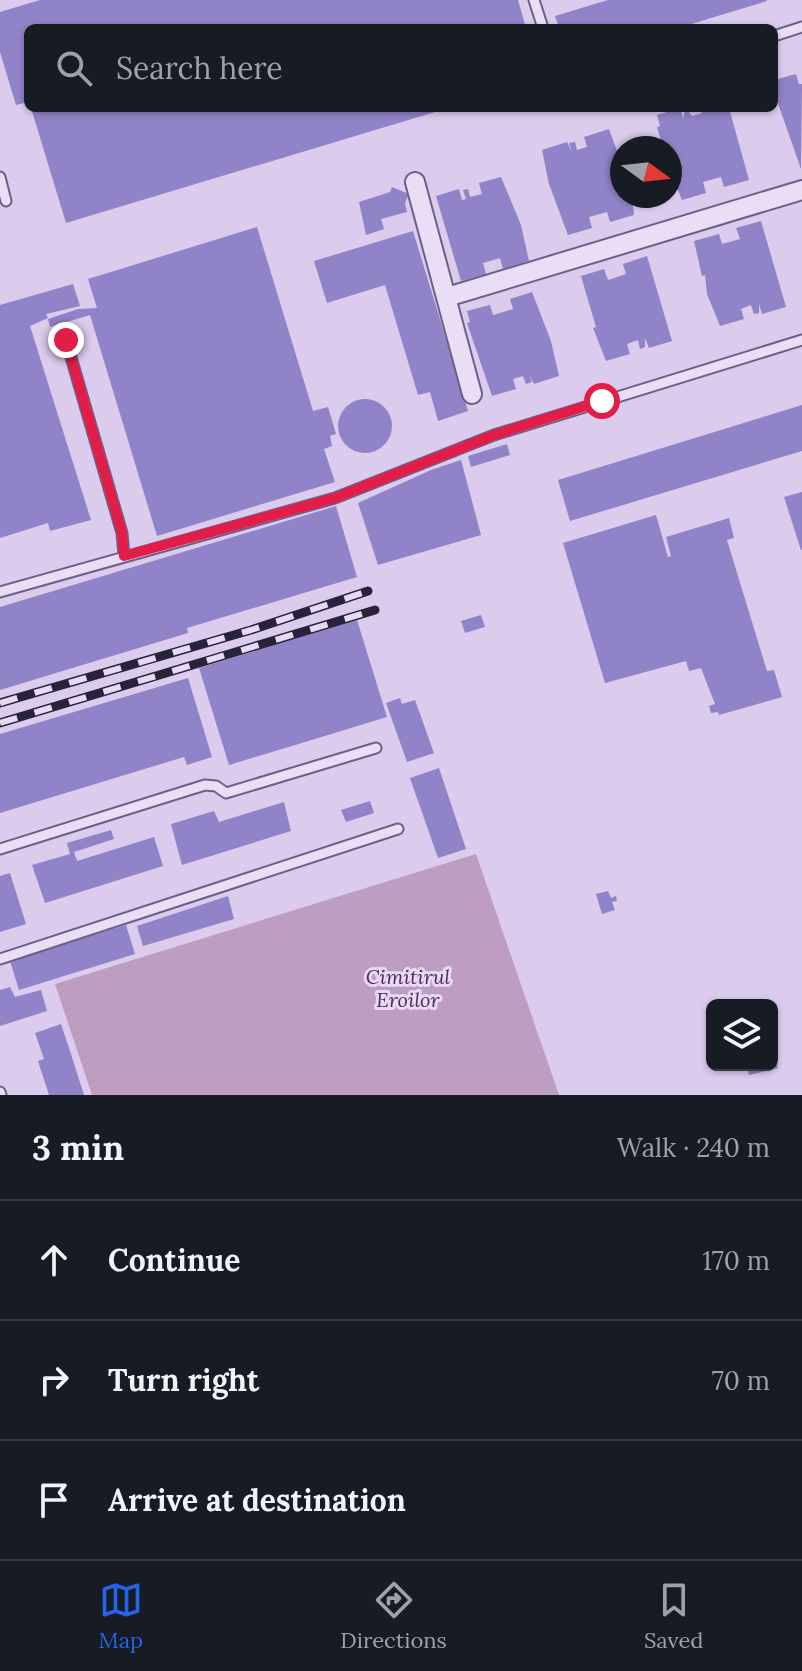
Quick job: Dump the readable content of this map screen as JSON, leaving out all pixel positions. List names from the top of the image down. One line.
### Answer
{"parks":["Cimitirul Eroilor"],"north":"right","page":{"search":"Search here","heading":["3 min","Walk · 240 m"],"list":[["Continue","170 m"],["Turn right","70 m"],"Arrive at destination"],"nav":["Map","Directions","Saved"]}}
